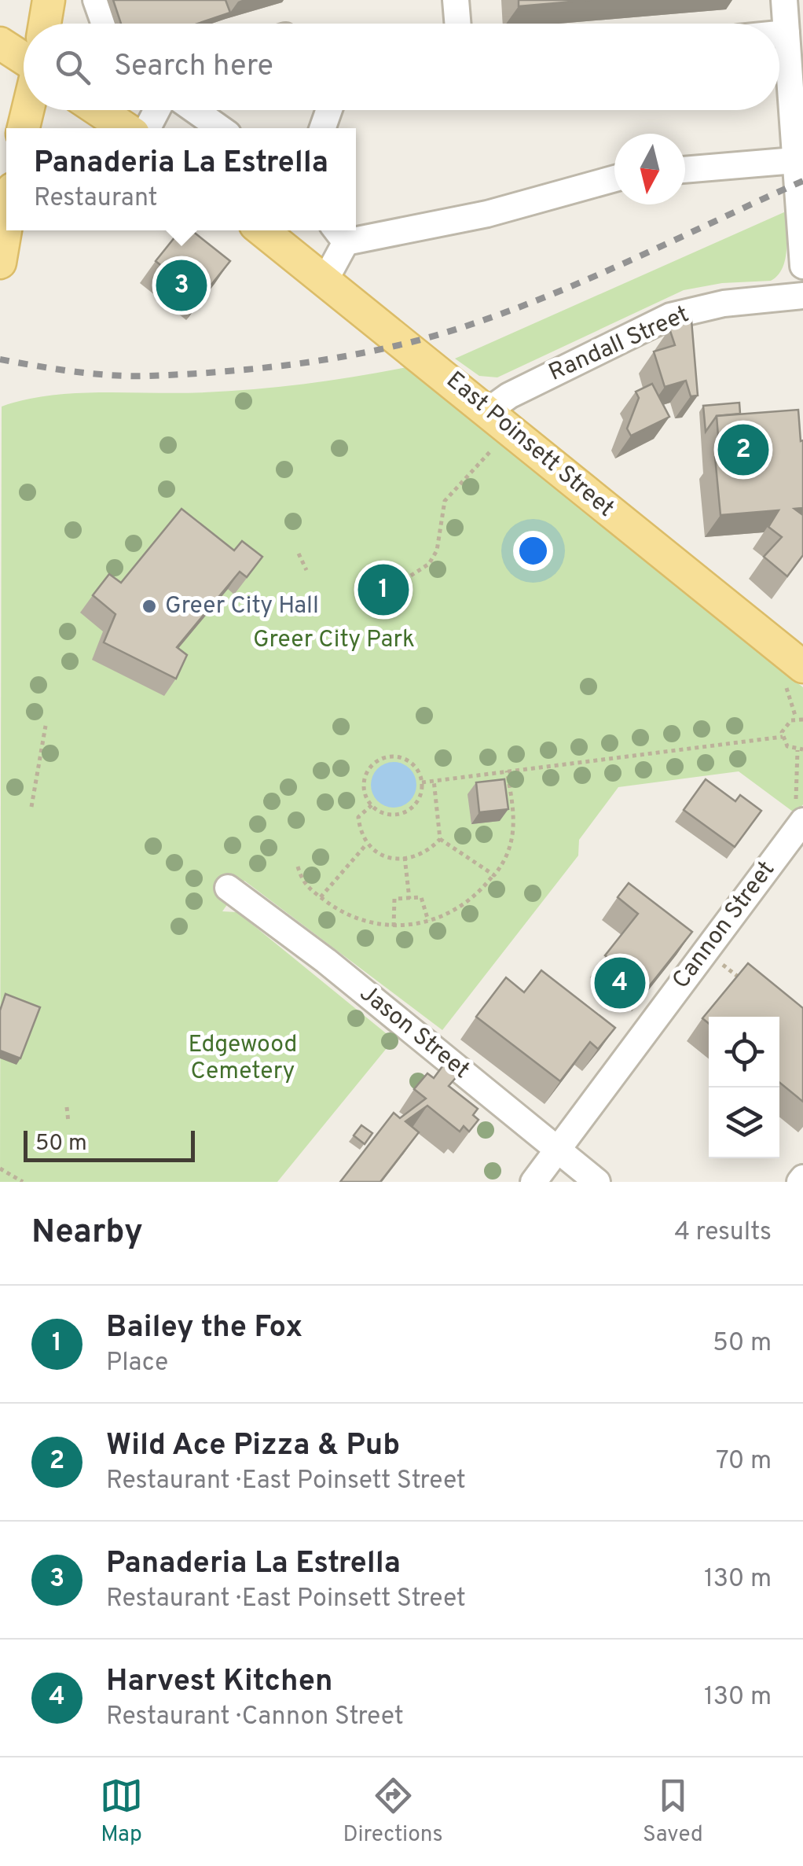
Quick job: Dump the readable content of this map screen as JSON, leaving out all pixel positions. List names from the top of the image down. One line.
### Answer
{"streets":{"main road":["East Poinsett Street"],"street":["Randall Street","Cannon Street","Jason Street"]},"crossings":[["Randall Street","East Poinsett Street"],["Cannon Street","Jason Street"]],"parks":["Greer City Park","Edgewood Cemetery"],"places":["Greer City Hall"],"scale_bar":"50 m","north":"bottom","page":{"search":"Search here","popup":["Panaderia La Estrella","Restaurant"],"pins":["3","2","1","4"],"scale":"50 m","heading":["Nearby","4 results"],"list":[{"mark":"1","name":"Bailey the Fox","note":"Place","value":"50 m"},{"mark":"2","name":"Wild Ace Pizza & Pub","note":"Restaurant · East Poinsett Street","value":"70 m"},{"mark":"3","name":"Panaderia La Estrella","note":"Restaurant · East Poinsett Street","value":"130 m"},{"mark":"4","name":"Harvest Kitchen","note":"Restaurant · Cannon Street","value":"130 m"}],"nav":["Map","Directions","Saved"]}}
